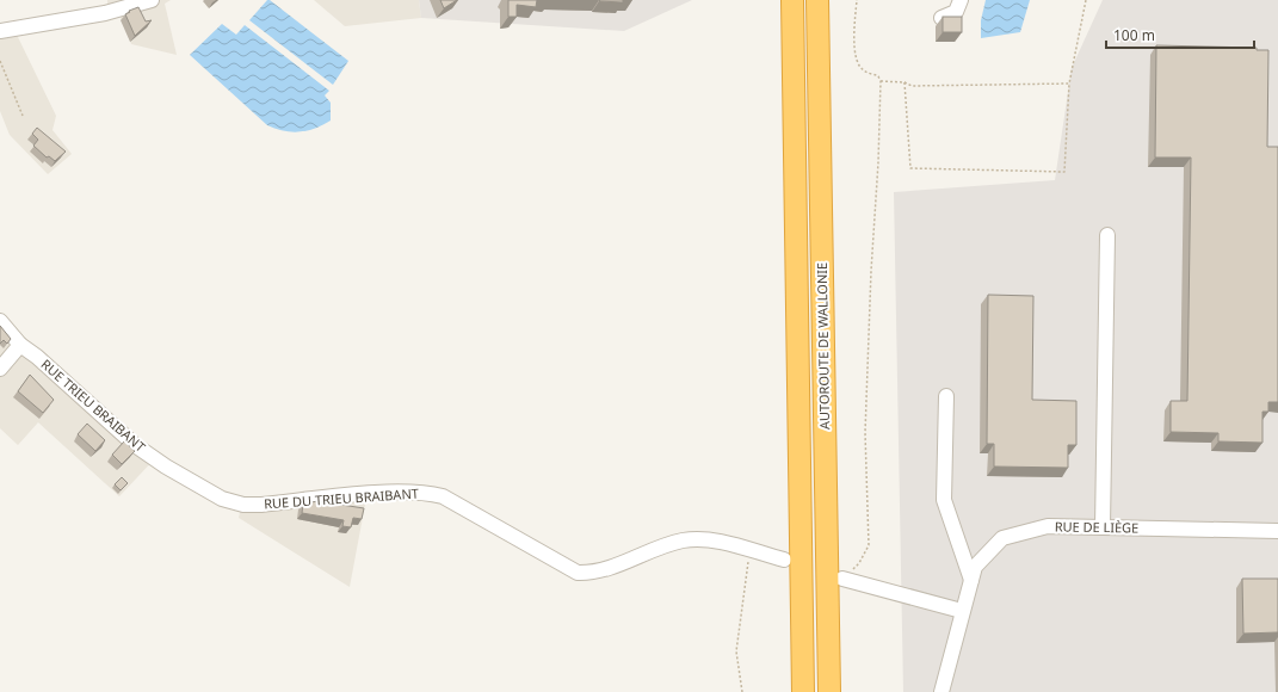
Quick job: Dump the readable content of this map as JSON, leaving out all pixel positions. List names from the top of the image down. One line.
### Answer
{"streets":{"highway":["AUTOROUTE DE WALLONIE"],"street":["RUE TRIEU BRAIBANT","RUE DU TRIEU BRAIBANT","RUE DE LIÈGE"]},"crossings":[["RUE TRIEU BRAIBANT","RUE DU TRIEU BRAIBANT"]],"scale_bar":"100 m"}
